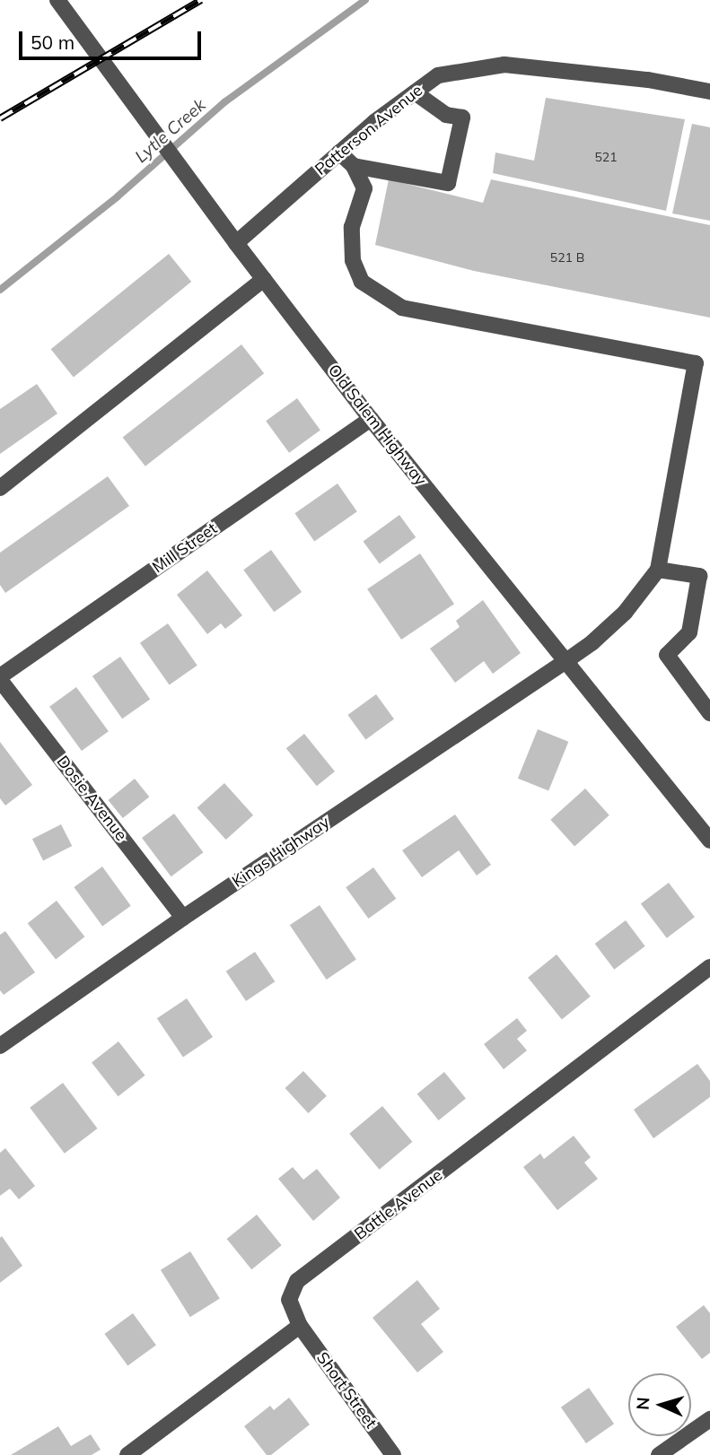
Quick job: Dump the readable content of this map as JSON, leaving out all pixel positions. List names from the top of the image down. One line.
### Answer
{"streets":{"street":["Patterson Avenue","Old Salem Highway","Mill Street","Dosie Avenue","Kings Highway","Battle Avenue","Short Street"]},"crossings":[["Patterson Avenue","Old Salem Highway"],["Old Salem Highway","Mill Street"],["Old Salem Highway","Kings Highway"],["Mill Street","Dosie Avenue"],["Dosie Avenue","Kings Highway"],["Battle Avenue","Short Street"]],"water":["Lytle Creek"],"house_numbers":["521","521 B"],"scale_bar":"50 m","north":"left"}
